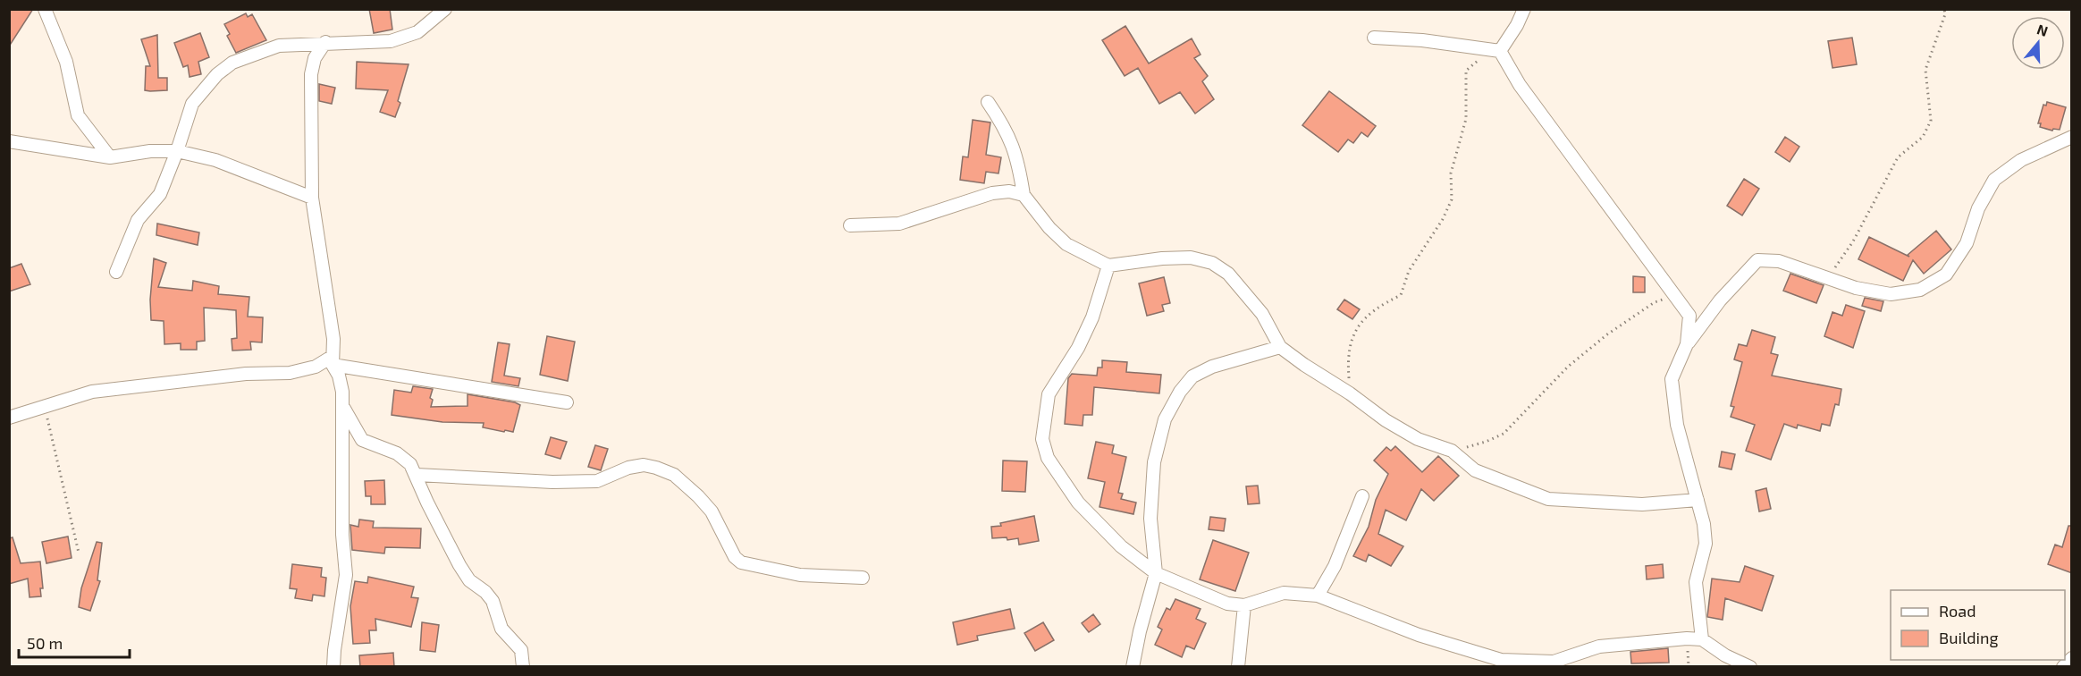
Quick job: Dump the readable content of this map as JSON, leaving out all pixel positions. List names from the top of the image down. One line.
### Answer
{"legend":["Road","Building"],"scale_bar":"50 m","north":"top"}
